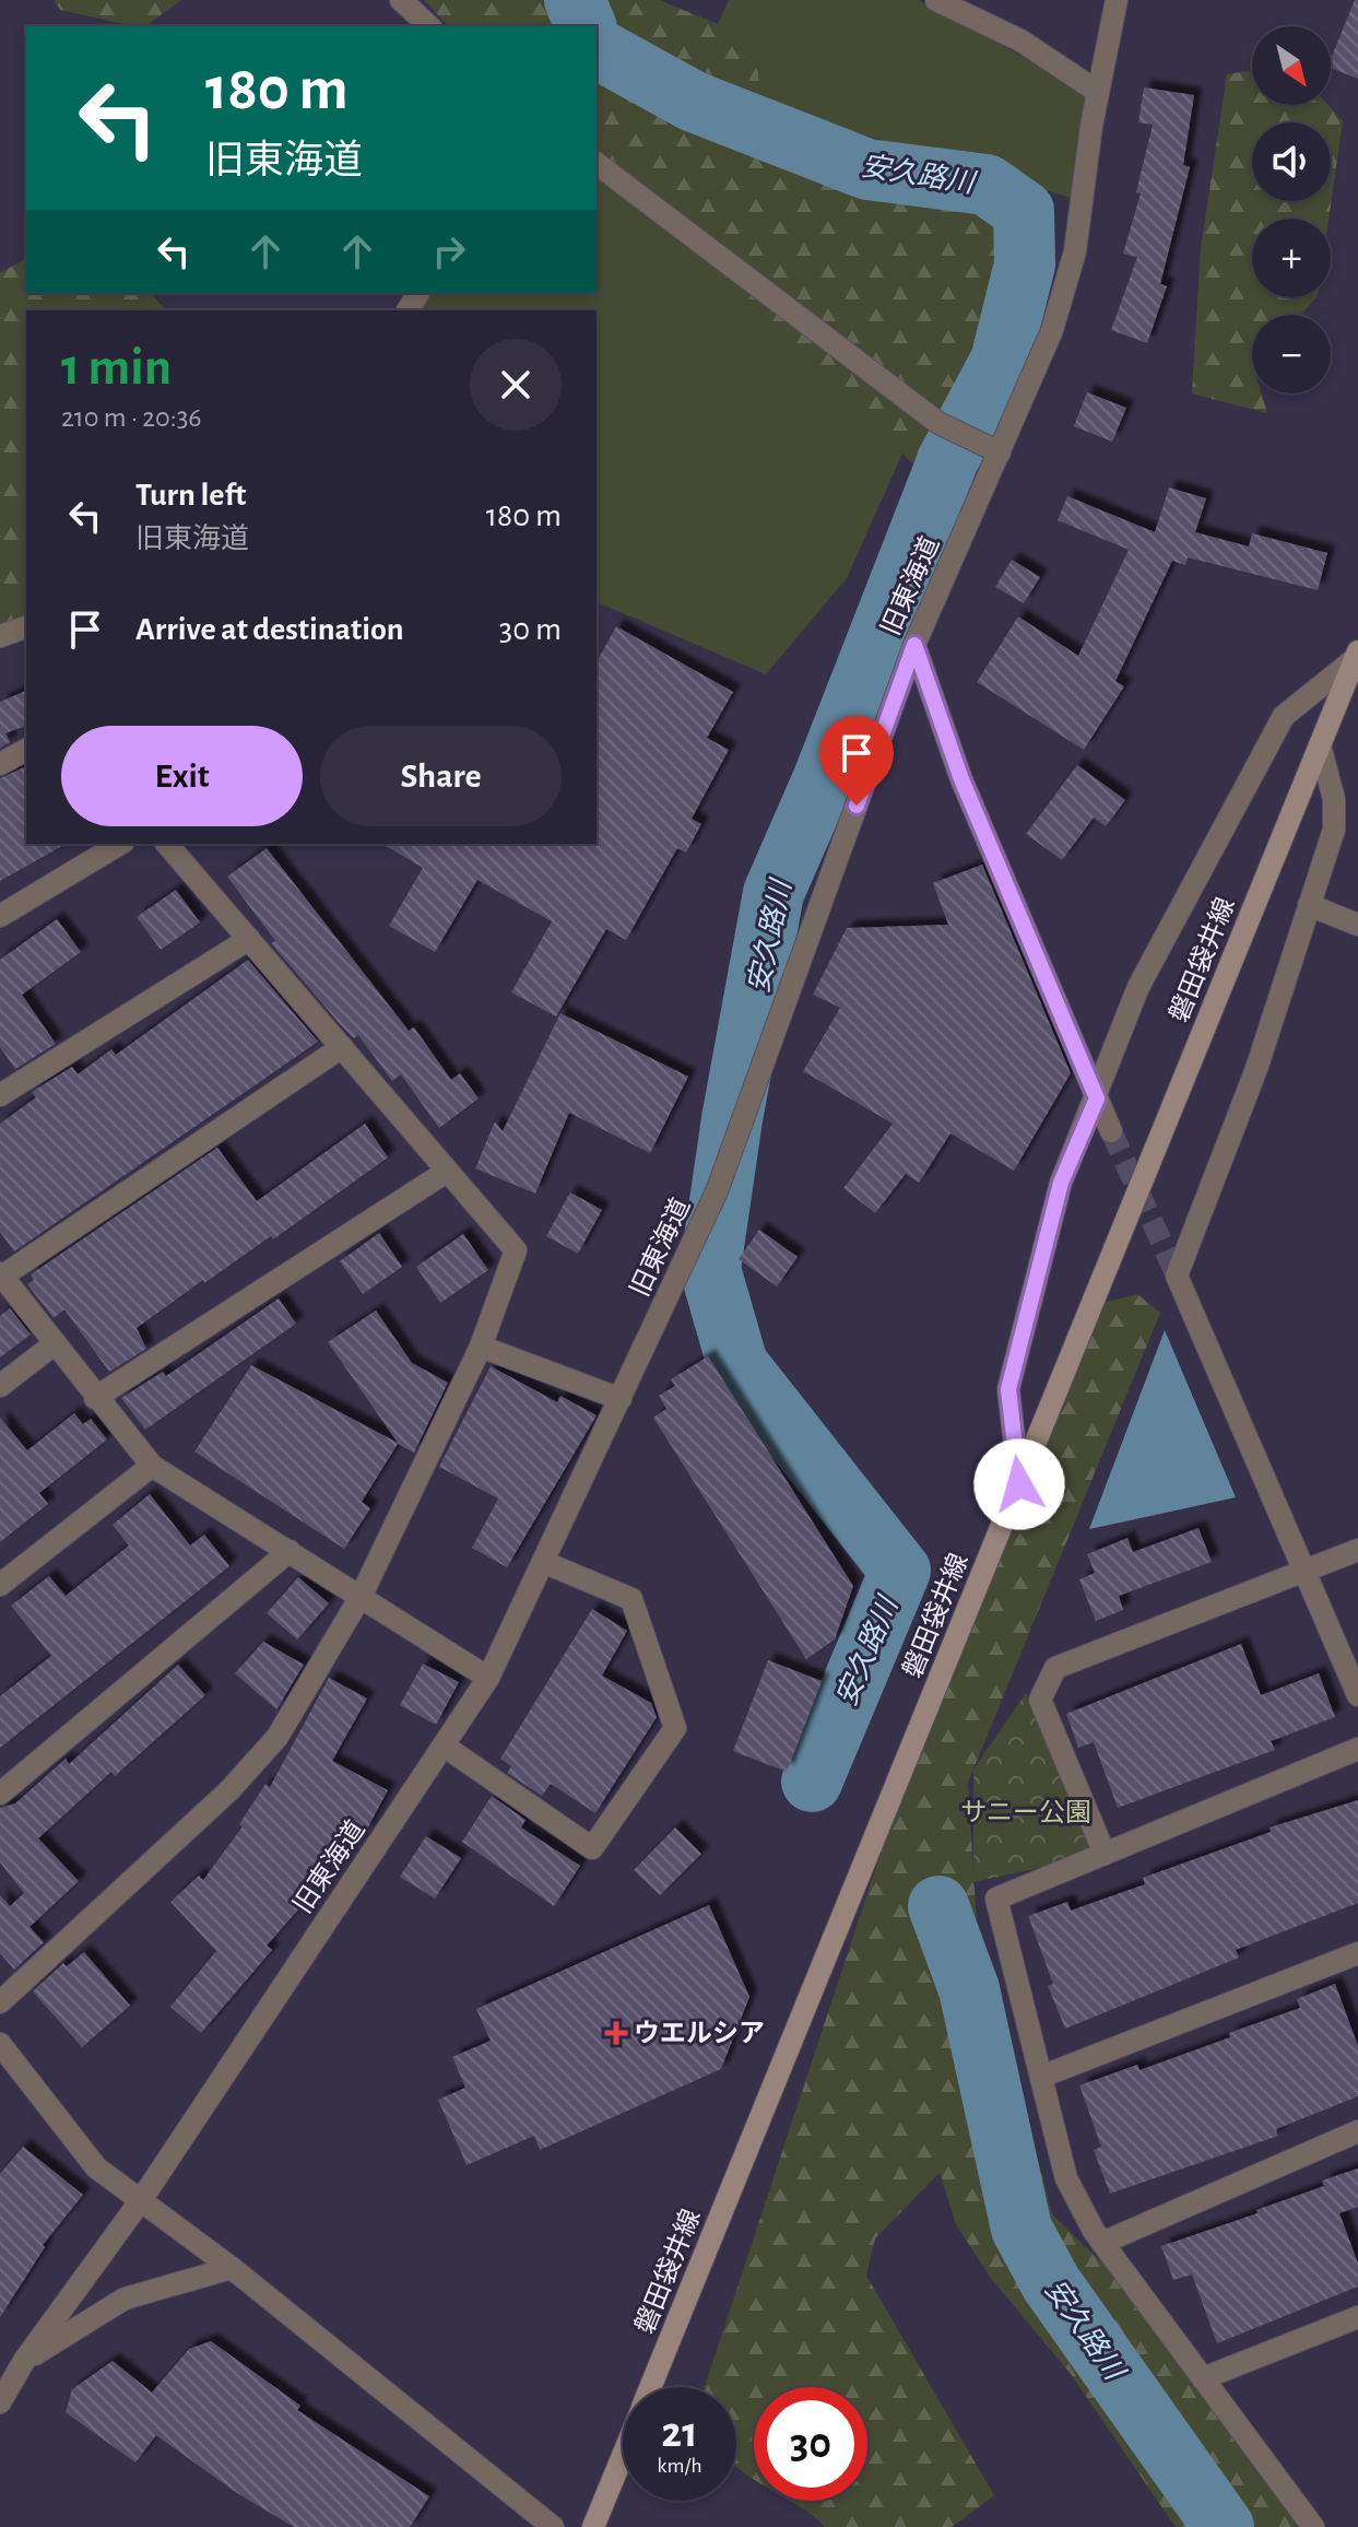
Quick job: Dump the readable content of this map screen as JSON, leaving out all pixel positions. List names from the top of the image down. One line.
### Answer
{"streets":{"main road":["磐田袋井線"],"street":["旧東海道"]},"water":["安久路川"],"parks":["サニー公園"],"places":{"health":["ウエルシア"]},"north":"bottom right","page":{"map_buttons":["+","−"],"turn":["180 m","旧東海道"],"heading":["1 min","210 m · 20:36"],"list":[{"name":"Turn left","note":"旧東海道","value":"180 m"},{"name":"Arrive at destination","value":"30 m"}],"buttons":["Exit","Share"],"speed":"21 km/h","limit":"30"}}
